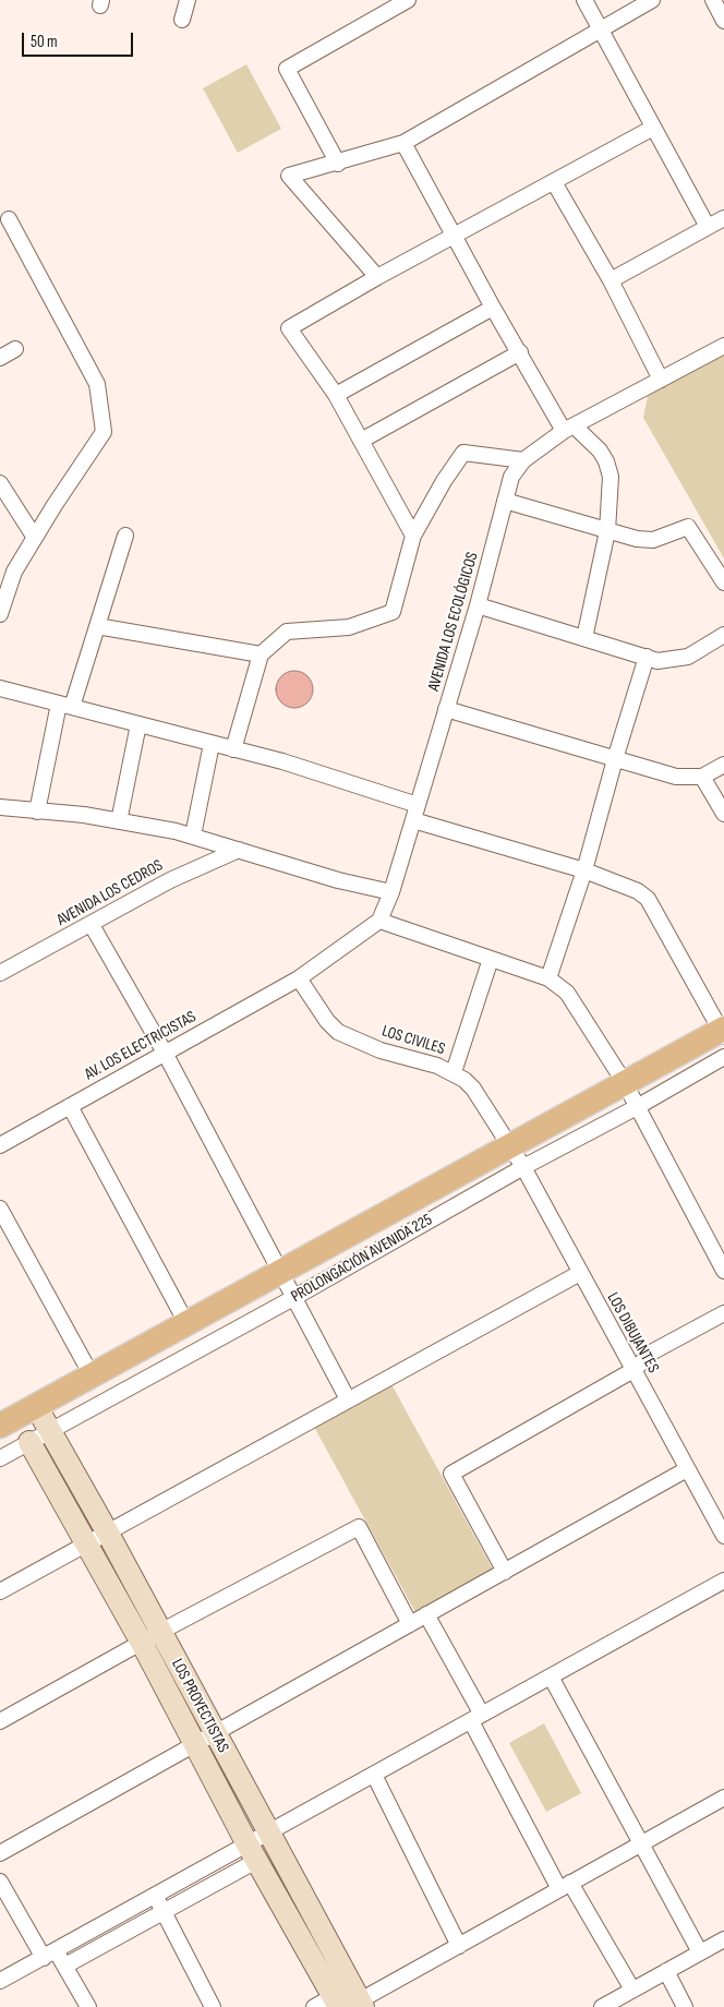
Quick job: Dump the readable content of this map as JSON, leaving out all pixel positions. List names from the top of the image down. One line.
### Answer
{"streets":{"main road":["PROLONGACIÓN AVENIDA 225"],"street":["AVENIDA LOS ECOLÓGICOS","AVENIDA LOS CEDROS","LOS CIVILES","AV. LOS ELECTRICISTAS","LOS DIBUJANTES","LOS PROYECTISTAS"]},"crossings":[["LOS CIVILES","AV. LOS ELECTRICISTAS"],["LOS CIVILES","PROLONGACIÓN AVENIDA 225"],["LOS CIVILES","LOS DIBUJANTES"],["PROLONGACIÓN AVENIDA 225","LOS DIBUJANTES"],["PROLONGACIÓN AVENIDA 225","LOS PROYECTISTAS"]],"scale_bar":"50 m"}
